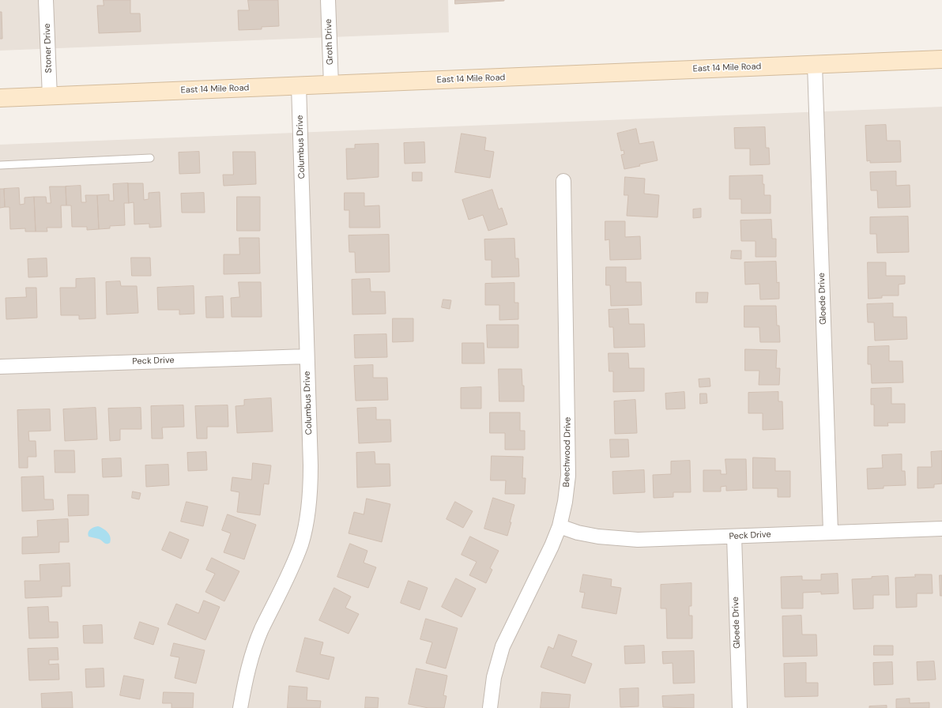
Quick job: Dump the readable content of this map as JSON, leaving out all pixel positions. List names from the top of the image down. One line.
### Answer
{"streets":{"main road":["East 14 Mile Road"],"street":["Groth Drive","Stoner Drive","Columbus Drive","Gloede Drive","Peck Drive","Beechwood Drive"]},"crossings":[["Groth Drive","East 14 Mile Road"],["Stoner Drive","East 14 Mile Road"],["East 14 Mile Road","Columbus Drive"],["East 14 Mile Road","Gloede Drive"],["Columbus Drive","Peck Drive"],["Gloede Drive","Peck Drive"],["Peck Drive","Beechwood Drive"]]}
